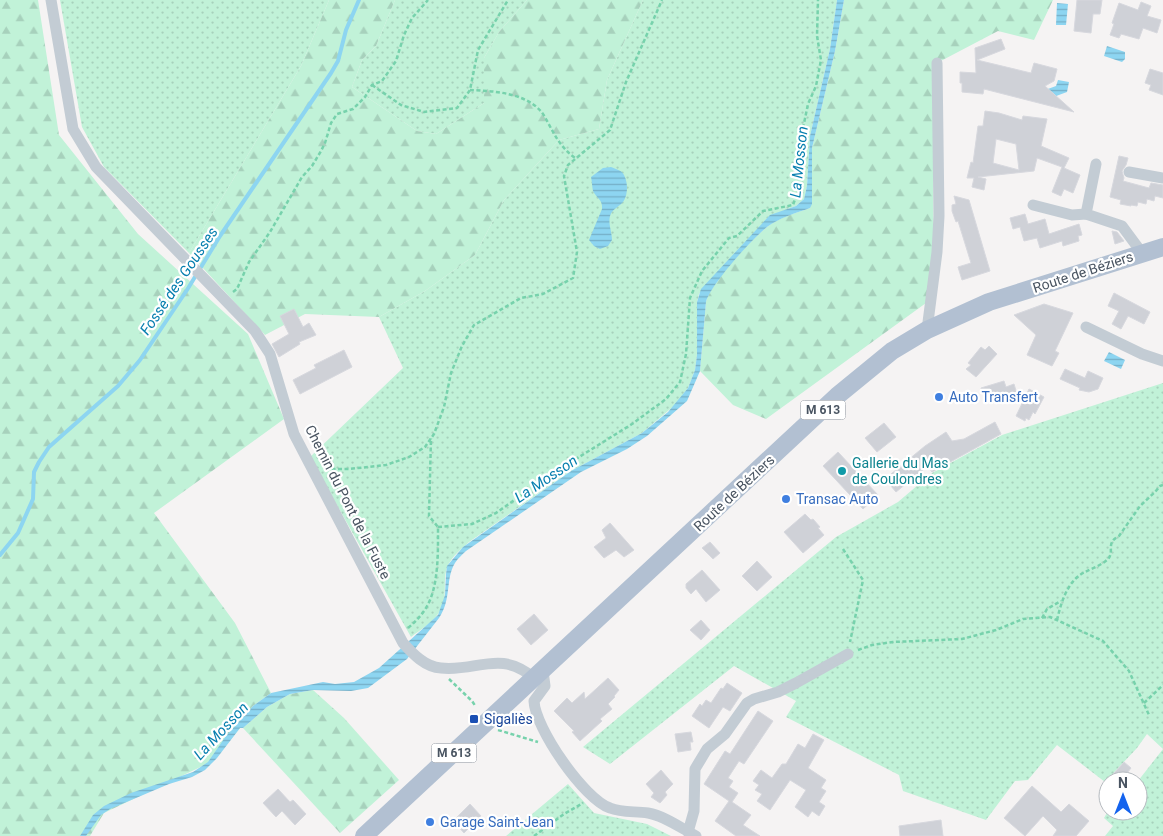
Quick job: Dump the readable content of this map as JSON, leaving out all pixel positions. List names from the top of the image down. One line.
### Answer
{"streets":{"main road":["Route de Béziers","M 613"],"street":["Chemin du Pont de la Fuste"]},"water":["La Mosson","Fossé des Gousses"],"places":{"other":["Auto Transfert","Gallerie du Mas de Coulondres","Transac Auto","Garage Saint-Jean"],"transit":["Sigaliès"]},"north":"top"}
